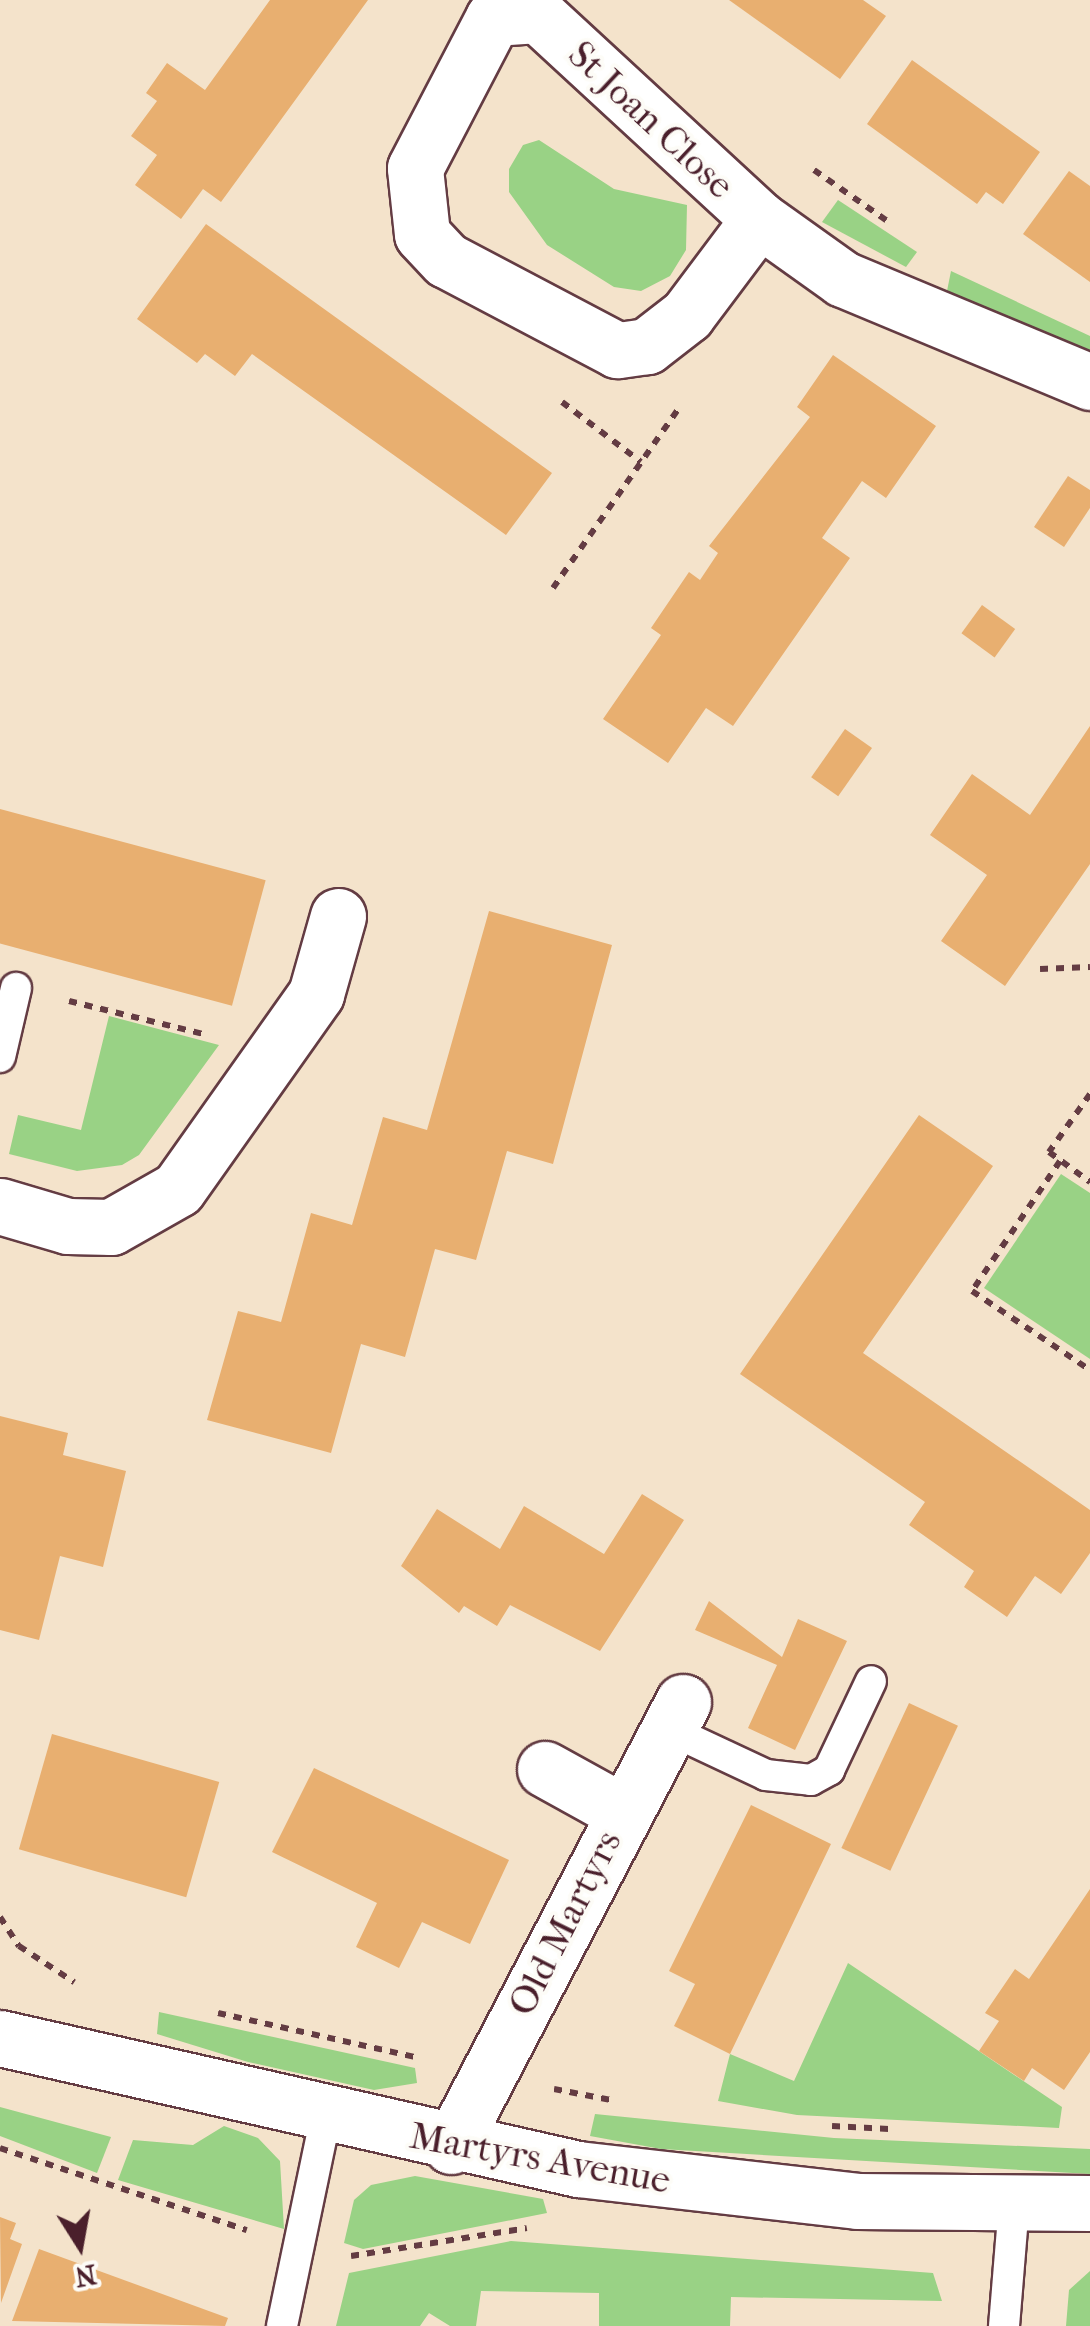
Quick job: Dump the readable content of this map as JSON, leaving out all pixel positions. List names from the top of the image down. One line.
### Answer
{"streets":{"street":["St Joan Close","Old Martyrs","Martyrs Avenue"]},"crossings":[["Old Martyrs","Martyrs Avenue"]],"north":"bottom"}
